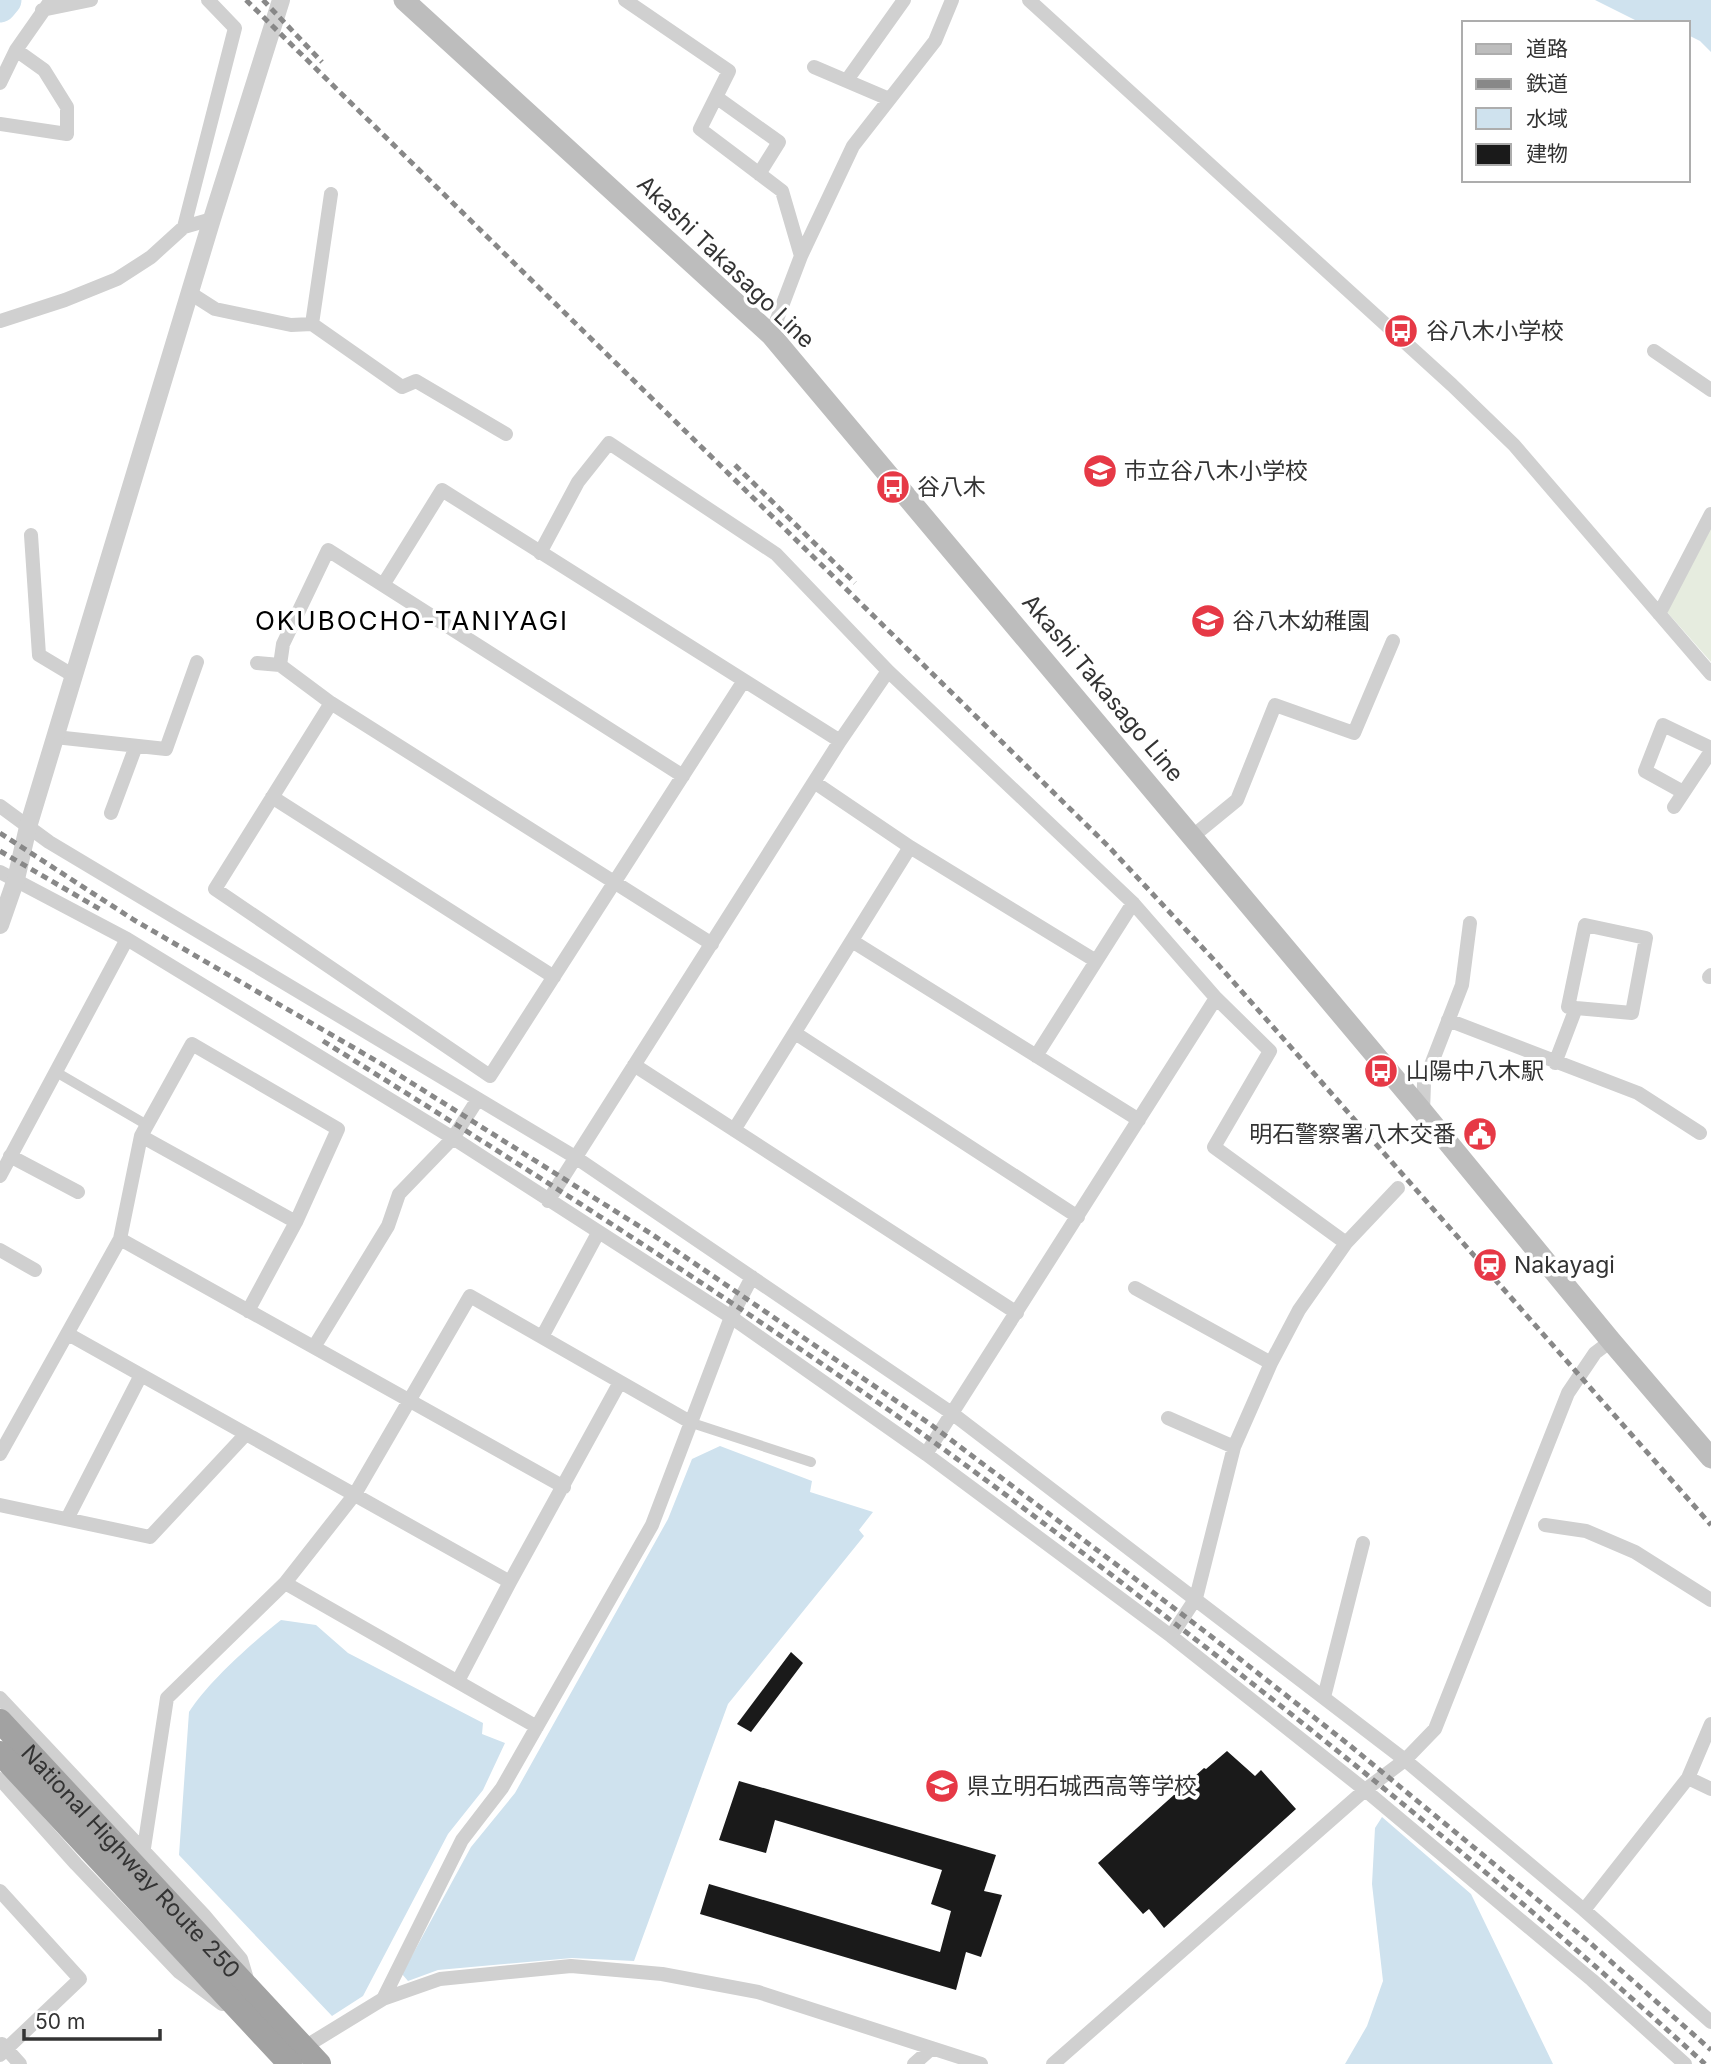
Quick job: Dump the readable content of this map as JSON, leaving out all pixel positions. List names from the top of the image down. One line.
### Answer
{"streets":{"highway":["National Highway Route 250"],"main road":["Akashi Takasago Line"]},"districts":["OKUBOCHO-TANIYAGI"],"places":{"bus stop":["谷八木小学校","谷八木","山陽中八木駅"],"school or university":["市立谷八木小学校","谷八木幼稚園","県立明石城西高等学校"],"public building":["明石警察署八木交番"],"station":["Nakayagi"]},"legend":["道路","鉄道","水域","建物"],"scale_bar":"50 m"}
